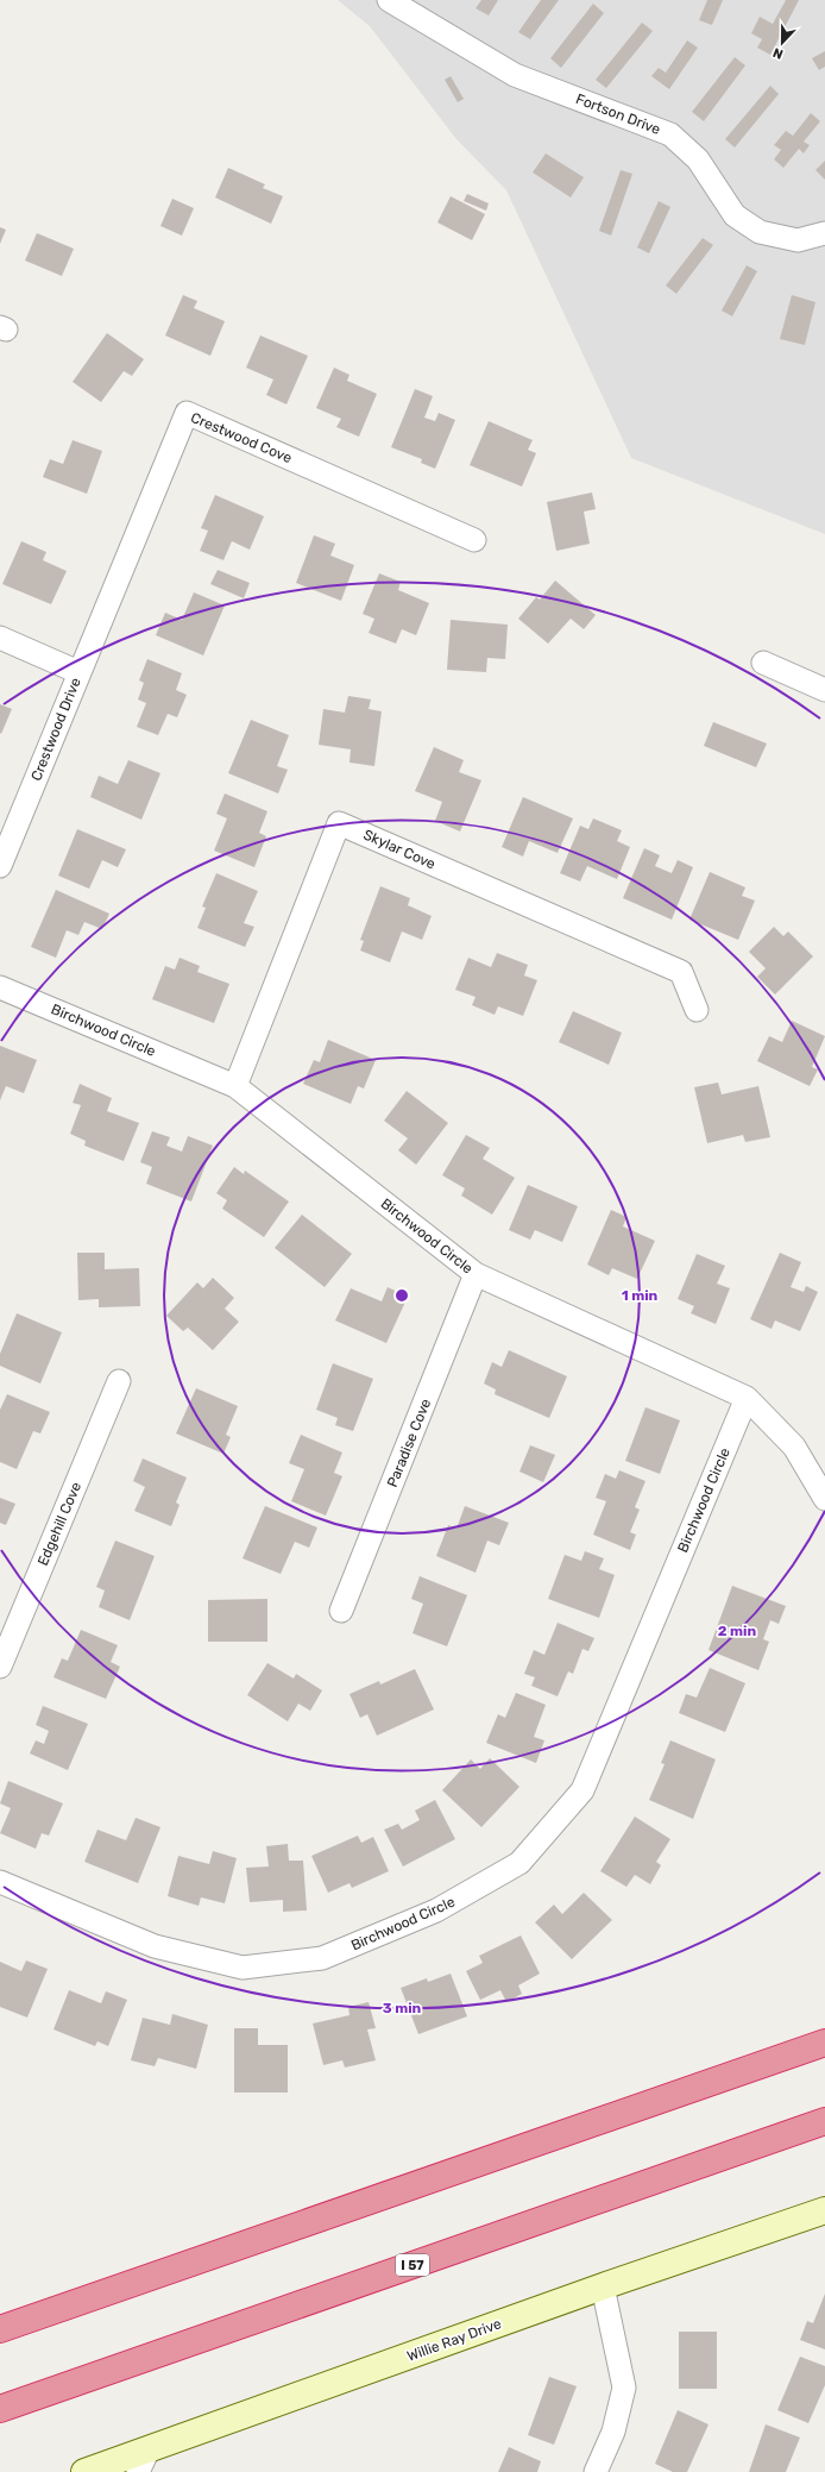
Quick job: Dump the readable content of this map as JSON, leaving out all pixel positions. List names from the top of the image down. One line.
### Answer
{"streets":{"highway":["I 57"],"street":["Fortson Drive","Crestwood Cove","Crestwood Drive","Skylar Cove","Birchwood Circle","Paradise Cove","Edgehill Cove","Willie Ray Drive"]},"crossings":[["Crestwood Cove","Crestwood Drive"],["Skylar Cove","Birchwood Circle"],["Birchwood Circle","Paradise Cove"]],"north":"bottom","rings":["1 min","2 min","3 min"]}
